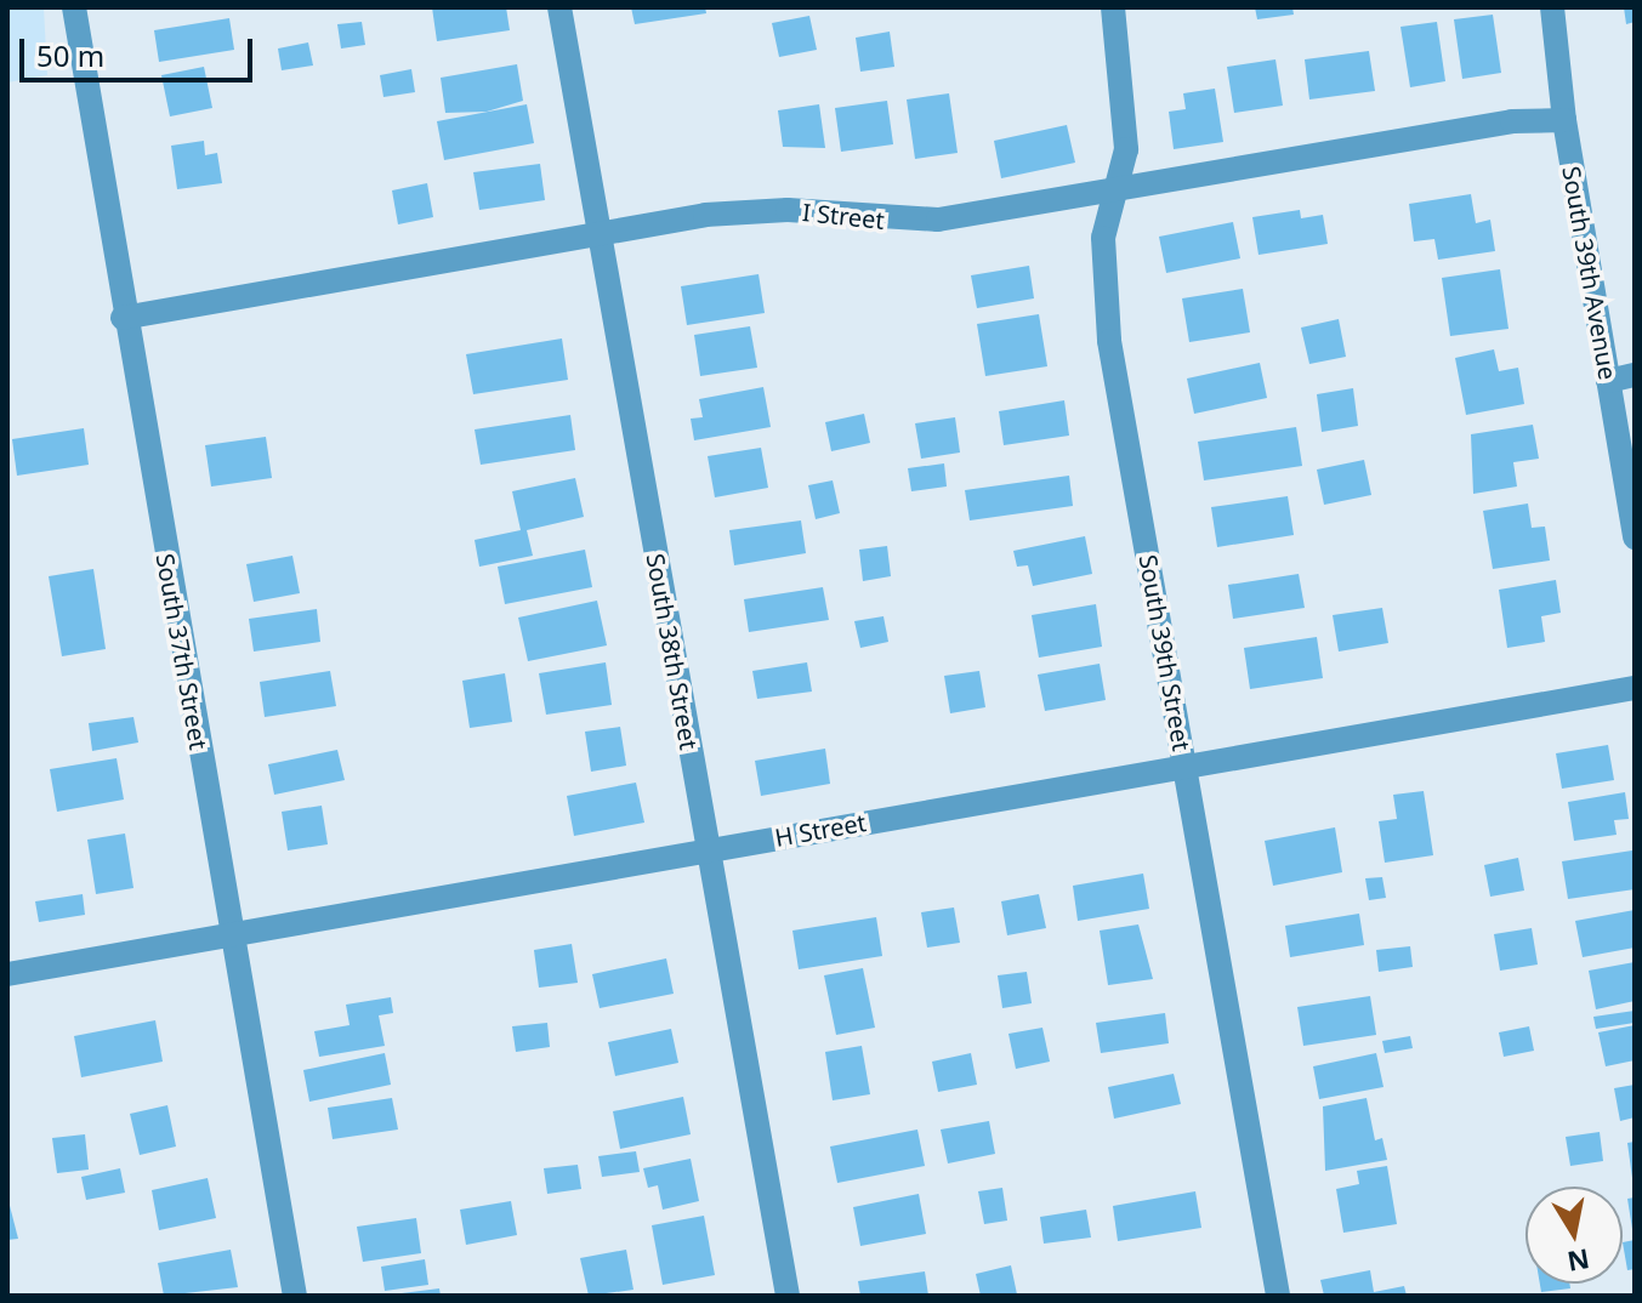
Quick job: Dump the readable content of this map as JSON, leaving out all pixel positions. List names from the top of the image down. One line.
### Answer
{"streets":{"street":["I Street","South 39th Avenue","South 37th Street","South 38th Street","South 39th Street","H Street"]},"crossings":[["I Street","South 39th Avenue"],["I Street","South 37th Street"],["I Street","South 38th Street"],["I Street","South 39th Street"],["South 37th Street","H Street"],["South 38th Street","H Street"],["South 39th Street","H Street"]],"scale_bar":"50 m","north":"bottom"}
